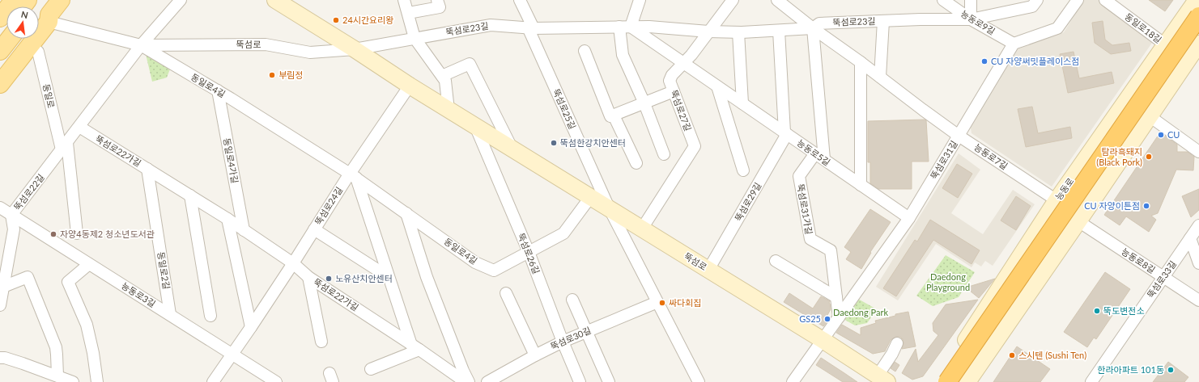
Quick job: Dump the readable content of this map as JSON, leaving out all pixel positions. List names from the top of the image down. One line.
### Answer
{"streets":{"main road":["뚝섬로","능동로"],"street":["뚝섬로23길","능동로9길","동일로18길","동일로4길","동일로","뚝섬로25길","뚝섬로27길","뚝섬로22가길","능동로5길","능동로7길","뚝섬로31길","동일로4가길","뚝섬로22길","뚝섬로29길","뚝섬로24길","뚝섬로31가길","뚝섬로26길","능동로8길","동일로2길","뚝섬로33길","능동로3길","뚝섬로30길"]},"crossings":[["뚝섬로23길","능동로9길"],["뚝섬로23길","뚝섬로"],["뚝섬로23길","뚝섬로25길"],["뚝섬로23길","뚝섬로27길"],["뚝섬로23길","능동로5길"],["뚝섬로23길","능동로7길"],["능동로9길","뚝섬로31길"],["동일로18길","능동로"],["뚝섬로","동일로4길"],["뚝섬로","뚝섬로25길"],["뚝섬로","뚝섬로27길"],["뚝섬로","뚝섬로31길"],["뚝섬로","뚝섬로22길"],["뚝섬로","뚝섬로29길"],["뚝섬로","뚝섬로24길"],["뚝섬로","뚝섬로26길"],["동일로4길","동일로4가길"],["동일로4길","뚝섬로22길"],["동일로4길","뚝섬로24길"],["동일로4길","뚝섬로26길"],["동일로","뚝섬로22길"],["뚝섬로27길","능동로5길"],["뚝섬로22가길","동일로4가길"],["뚝섬로22가길","뚝섬로22길"],["뚝섬로22가길","뚝섬로24길"],["뚝섬로22가길","동일로2길"],["능동로5길","뚝섬로31길"],["능동로5길","뚝섬로29길"],["능동로5길","뚝섬로31가길"],["능동로7길","뚝섬로31길"],["능동로7길","능동로"],["뚝섬로31길","뚝섬로31가길"],["뚝섬로22길","능동로3길"],["뚝섬로24길","능동로3길"],["뚝섬로26길","뚝섬로30길"],["능동로8길","뚝섬로33길"],["동일로2길","능동로3길"]],"parks":["Daedong Playground","Daedong Park"],"places":["24시간요리왕","CU 자양써밋플레이스점","부림정","CU","뚝섬한강치안센터","탐라흑돼지 (Black Pork)","CU 자양이튼점","자양4동제2 청소년도서관","노유산치안센터","싸다회집","뚝도변전소","GS25","스시텐 (Sushi Ten)","한라아파트 101동"],"north":"top"}
